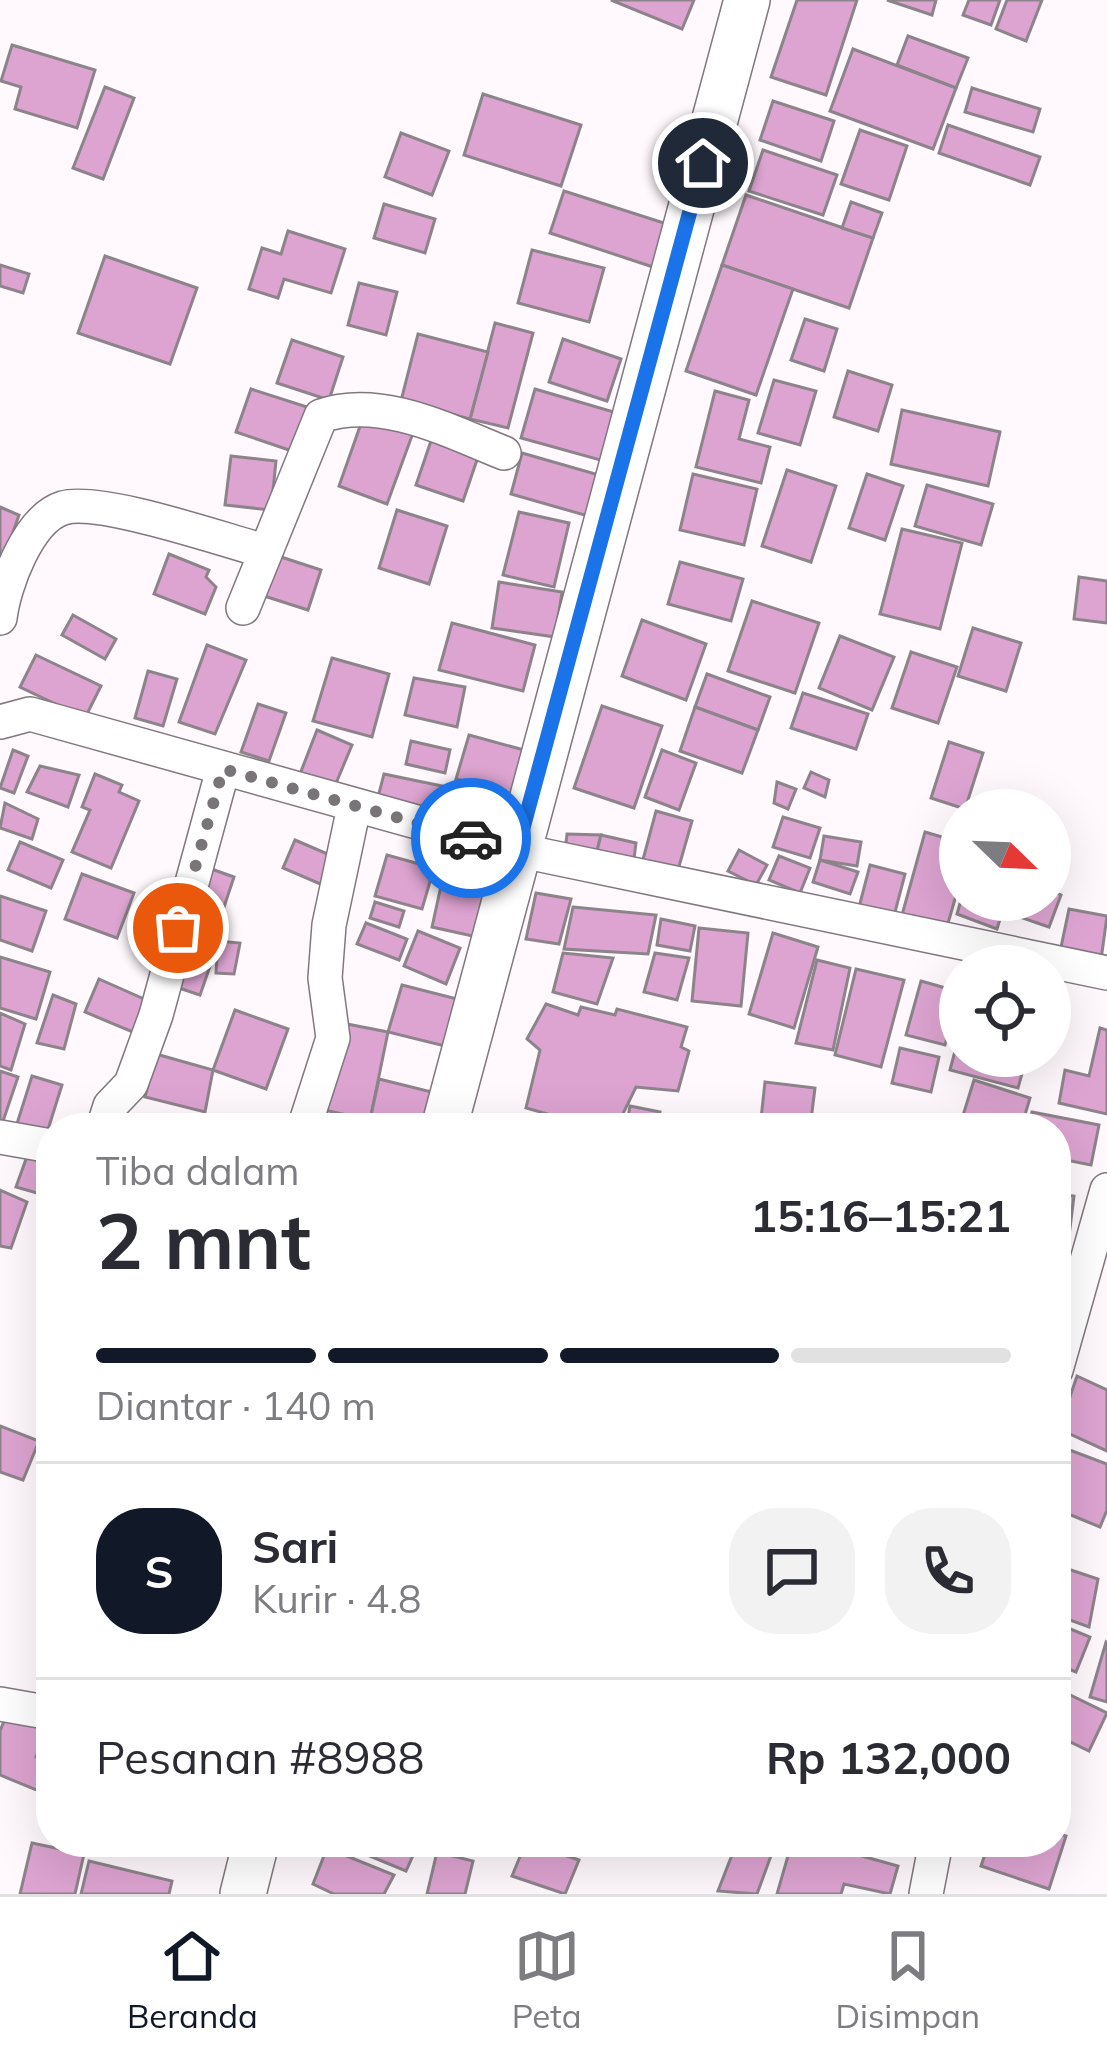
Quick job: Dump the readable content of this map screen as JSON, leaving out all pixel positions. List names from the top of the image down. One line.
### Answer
{"north":"bottom right","page":{"heading":["2 mnt","Tiba dalam","15:16–15:21"],"panel":["Sari","Kurir · 4.8","Pesanan #8988","Rp 132,000"],"bar":"Diantar · 140 m","round":"S","tabs":["Beranda","Peta","Disimpan"]}}
